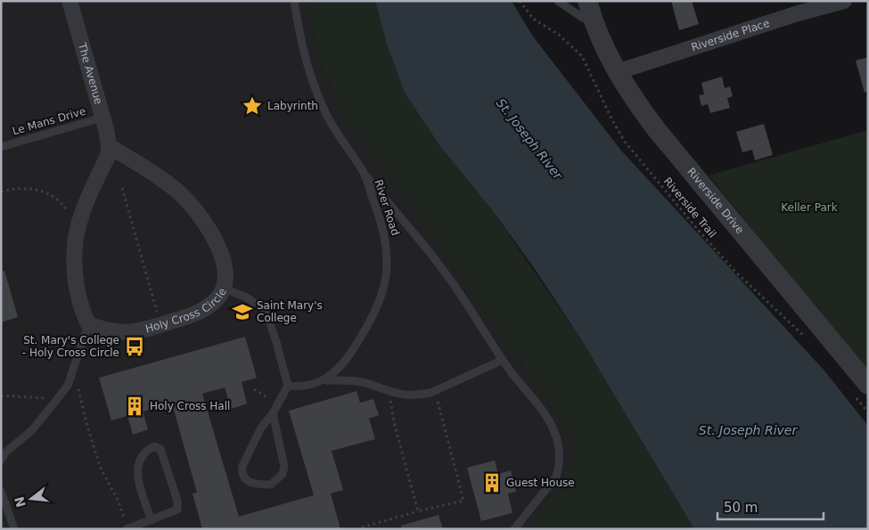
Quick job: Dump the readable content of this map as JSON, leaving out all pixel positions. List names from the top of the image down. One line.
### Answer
{"streets":{"street":["Riverside Place","The Avenue","Riverside Drive","Holy Cross Circle"],"lane":["Le Mans Drive","River Road"],"path":["Riverside Trail"]},"crossings":[["Riverside Place","Riverside Drive"],["The Avenue","Le Mans Drive"],["The Avenue","Holy Cross Circle"]],"water":["St. Joseph River"],"parks":["Keller Park"],"places":{"place":["Labyrinth"],"school or university":["Saint Mary's College"],"bus stop":["St. Mary's College - Holy Cross Circle"],"building":["Holy Cross Hall","Guest House"]},"scale_bar":"50 m","north":"left"}
